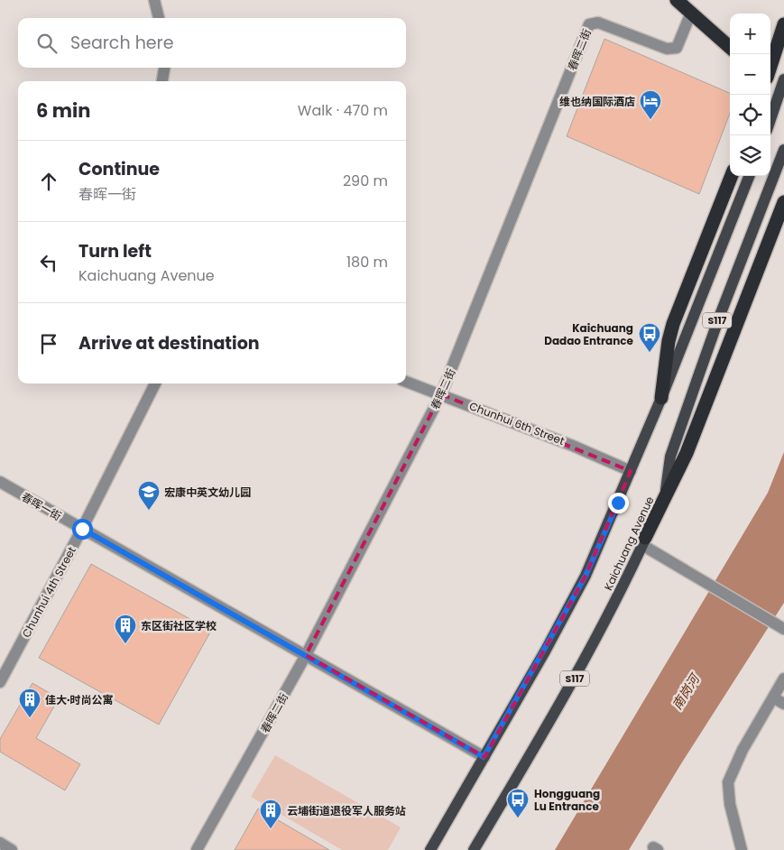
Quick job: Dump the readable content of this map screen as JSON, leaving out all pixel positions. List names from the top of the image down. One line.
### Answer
{"streets":{"main road":["S117","Kaichuang Avenue"],"street":["春晖二街","Chunhui 6th Street","春晖一街","Chunhui 4th Street"]},"crossings":[["春晖二街","Chunhui 6th Street"],["春晖二街","春晖一街"],["S117","Chunhui 6th Street"],["S117","春晖一街"],["春晖一街","Chunhui 4th Street"]],"water":["南岗河"],"places":{"hotel":["维也纳国际酒店"],"bus stop":["Kaichuang Dadao Entrance","Hongguang Lu Entrance"],"school or university":["宏康中英文幼儿园"],"building":["东区街社区学校","佳大·时尚公寓","云埔街道退役军人服务站"]},"page":{"map_buttons":["+","−"],"search":"Search here","heading":["6 min","Walk · 470 m"],"list":[["Continue","春晖一街","290 m"],["Turn left","Kaichuang Avenue","180 m"],"Arrive at destination"]}}
